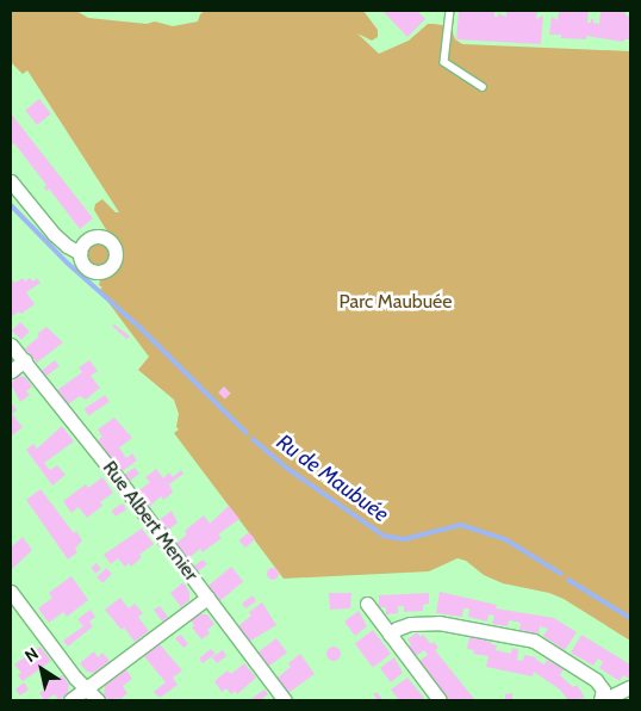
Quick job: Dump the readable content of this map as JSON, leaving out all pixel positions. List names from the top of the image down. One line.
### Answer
{"streets":{"street":["Rue Albert Menier"]},"water":["Ru de Maubuée"],"parks":["Parc Maubuée"],"north":"top left"}
